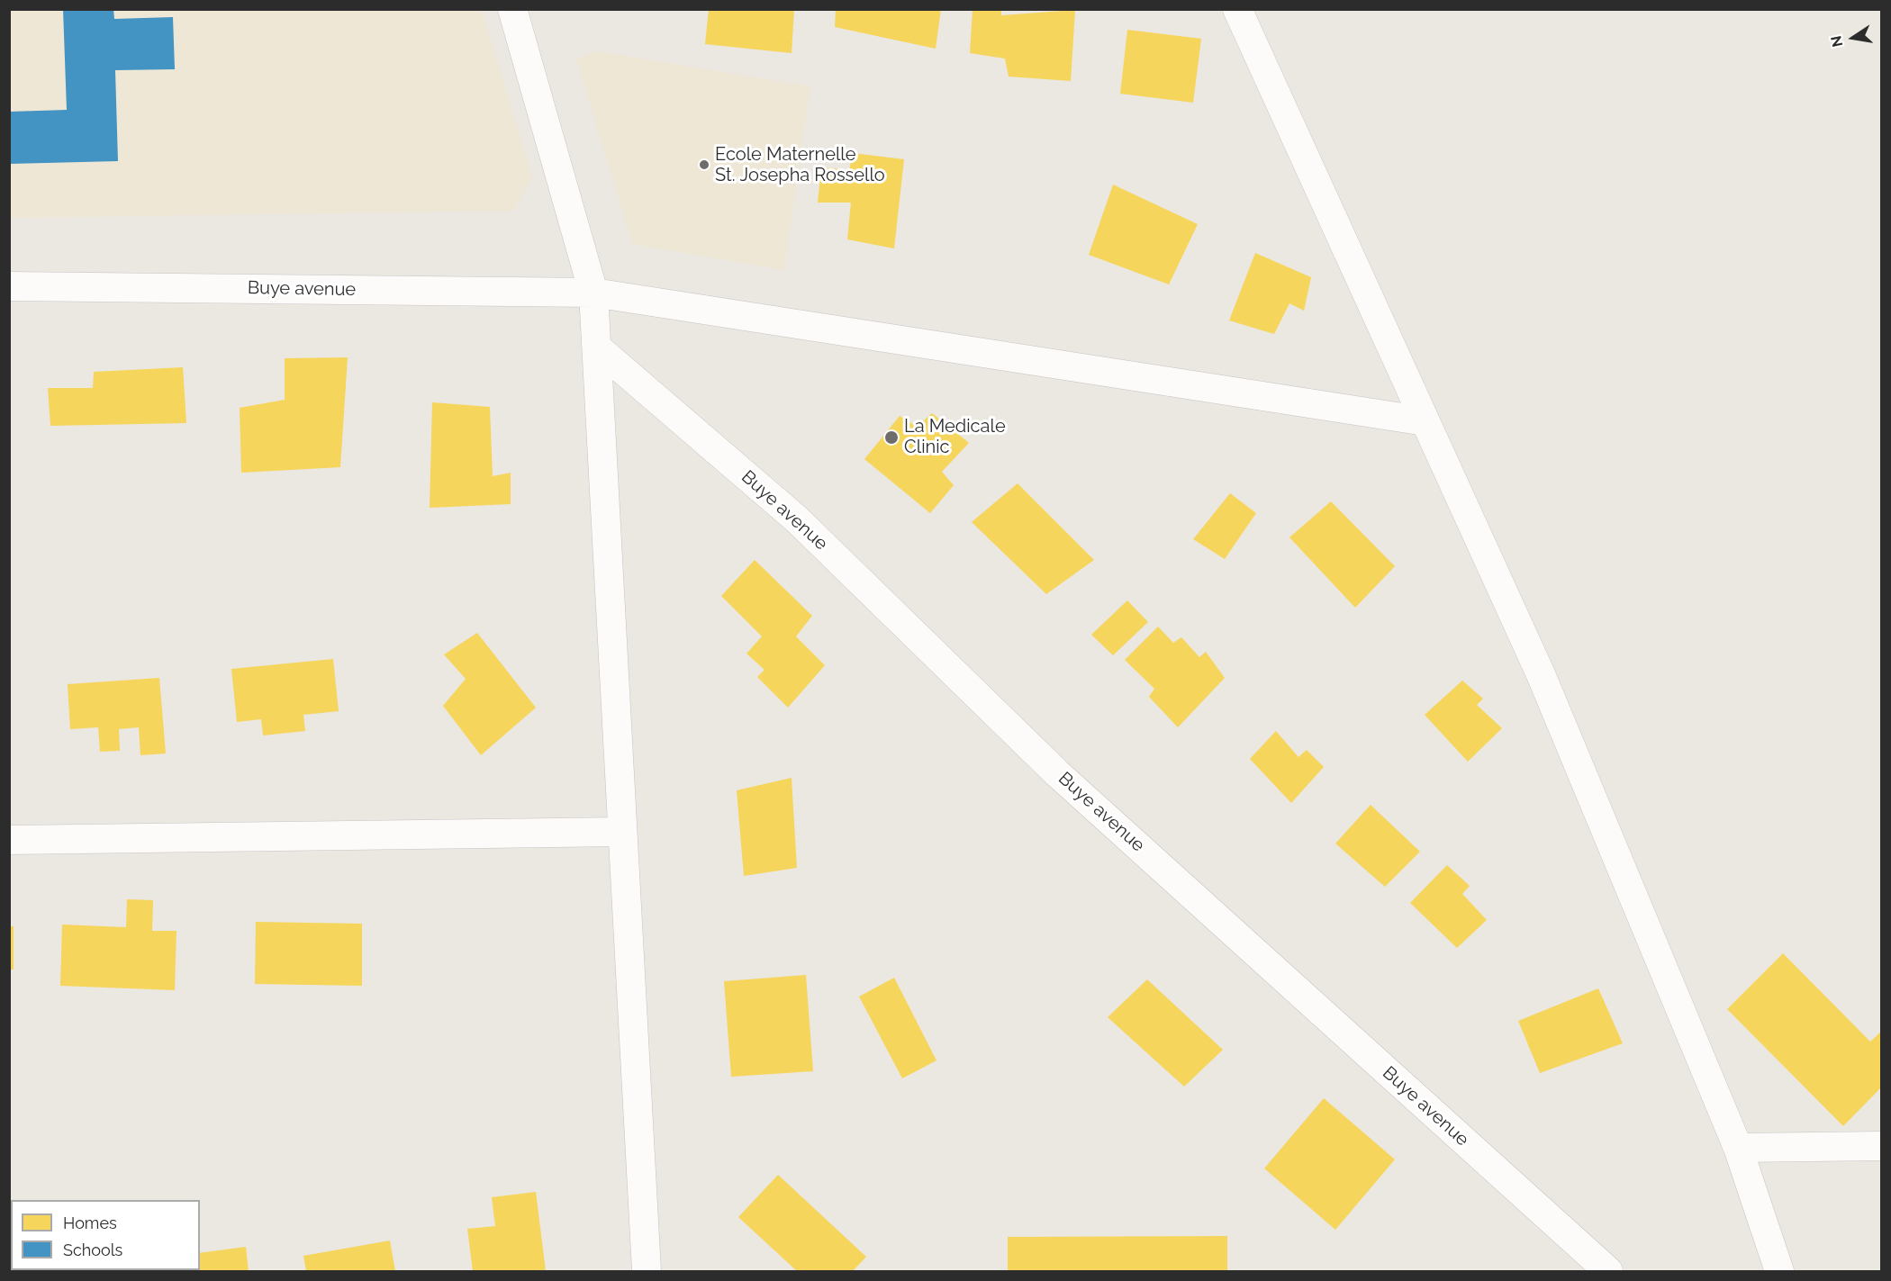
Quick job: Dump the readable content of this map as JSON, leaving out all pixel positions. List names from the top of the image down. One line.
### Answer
{"streets":{"street":["Buye avenue"]},"places":["Ecole Maternelle St. Josepha Rossello","La Medicale Clinic"],"legend":["Homes","Schools"],"north":"left"}
